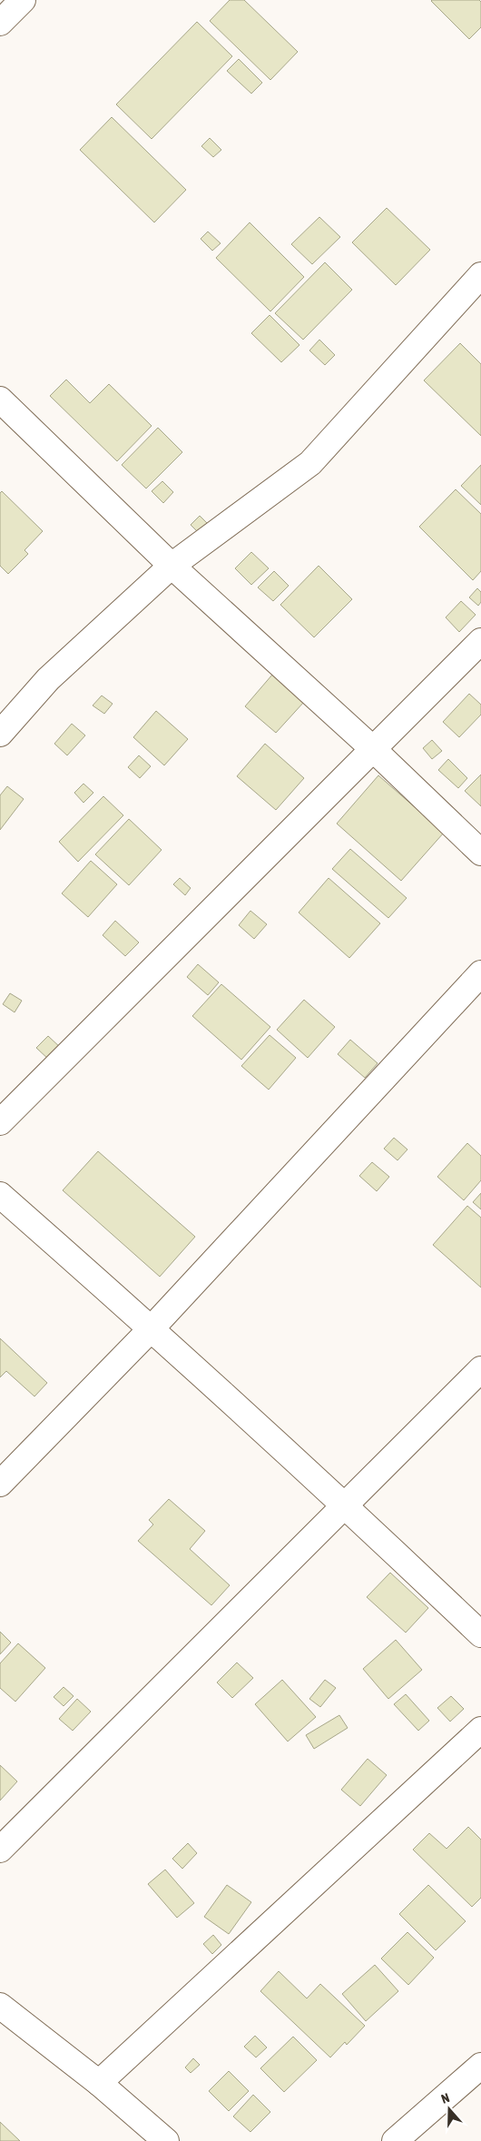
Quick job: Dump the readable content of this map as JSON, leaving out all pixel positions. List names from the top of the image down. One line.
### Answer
{"north":"top"}
